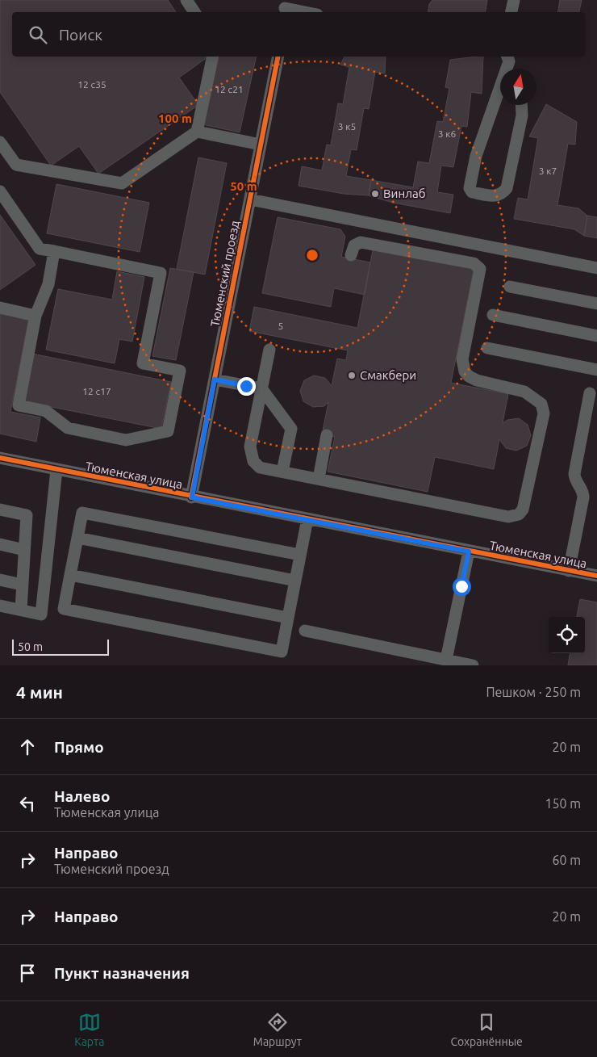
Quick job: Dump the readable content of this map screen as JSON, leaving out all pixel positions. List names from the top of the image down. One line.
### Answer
{"streets":{"street":["Тюменский проезд","Тюменская улица"]},"crossings":[["Тюменский проезд","Тюменская улица"]],"places":["Винлаб","Смакбери"],"house_numbers":["12 с35","12 с21","3 к5","3 к6","3 к7","5","12 с17"],"scale_bar":"50 m","north":"top","page":{"search":"Поиск","scale":"50 m","heading":["4 мин","Пешком · 250 m"],"list":[["Прямо","20 m"],["Налево","Тюменская улица","150 m"],["Направо","Тюменский проезд","60 m"],["Направо","20 m"],"Пункт назначения"],"nav":["Карта","Маршрут","Сохранённые"]},"rings":["100 m","50 m"]}
